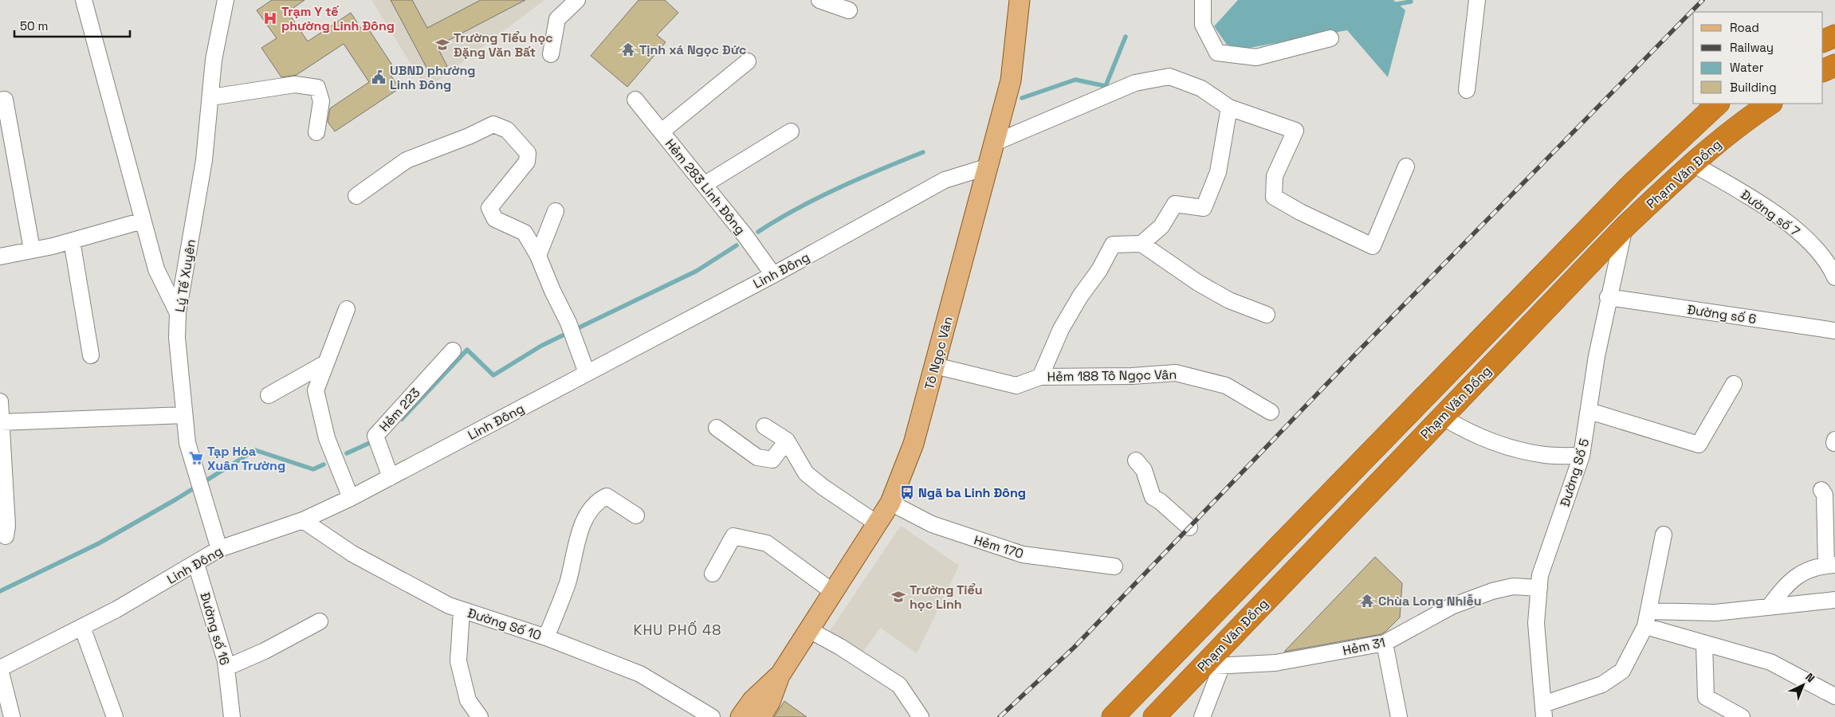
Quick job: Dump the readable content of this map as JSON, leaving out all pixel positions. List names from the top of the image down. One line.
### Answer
{"streets":{"highway":["Phạm Văn Đồng"],"main road":["Tô Ngọc Vân"],"street":["Hẻm 283 Linh Đông","Đường số 7","Linh Đông","Lý Tế Xuyên","Đường số 6","Hẻm 188 Tô Ngọc Vân","Hẻm 223","Đường Số 5","Hẻm 170","Đường Số 10","Đường số 16","Hẻm 31"]},"crossings":[["Phạm Văn Đồng","Đường số 7"],["Phạm Văn Đồng","Đường Số 5"],["Phạm Văn Đồng","Hẻm 31"],["Hẻm 283 Linh Đông","Linh Đông"],["Linh Đông","Lý Tế Xuyên"],["Linh Đông","Tô Ngọc Vân"],["Linh Đông","Hẻm 223"],["Linh Đông","Đường Số 10"],["Linh Đông","Đường số 16"],["Đường số 6","Đường Số 5"],["Tô Ngọc Vân","Hẻm 188 Tô Ngọc Vân"],["Tô Ngọc Vân","Hẻm 170"],["Đường Số 5","Hẻm 31"]],"districts":["KHU PHỐ 48"],"places":{"hospital":["Trạm Y tế phường Linh Đông"],"school or university":["Trường Tiểu học Đặng Văn Bất","Trường Tiểu học Linh"],"temple":["Tịnh xá Ngọc Đức","Chùa Long Nhiễu"],"public building":["UBND phường Linh Đông"],"supermarket":["Tạp Hóa Xuân Trường"],"bus stop":["Ngã ba Linh Đông"]},"legend":["Road","Railway","Water","Building"],"scale_bar":"50 m","north":"top right"}
